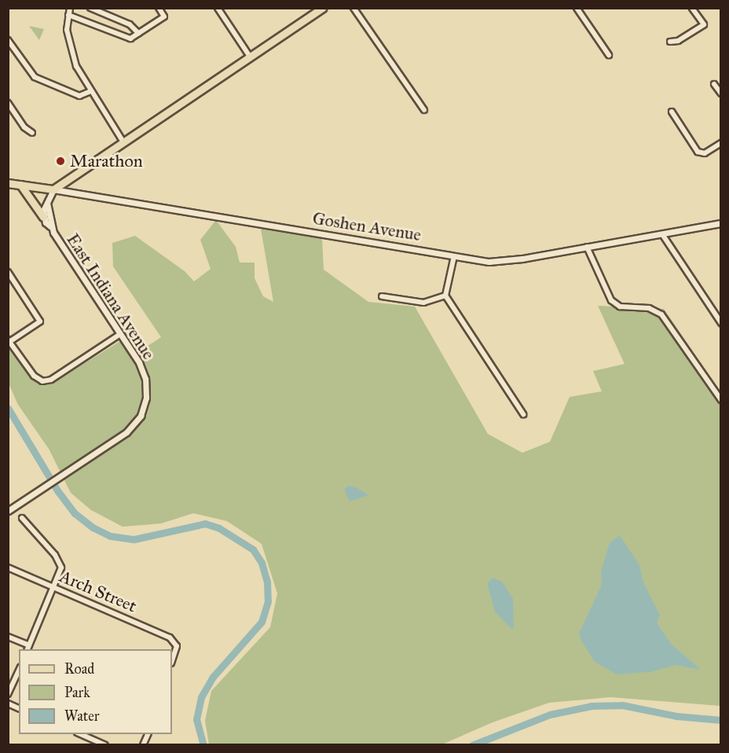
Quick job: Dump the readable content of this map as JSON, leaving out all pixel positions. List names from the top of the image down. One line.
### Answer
{"streets":{"main road":["Goshen Avenue"],"street":["East Indiana Avenue","Arch Street"]},"places":["Marathon"],"legend":["Road","Park","Water"]}
